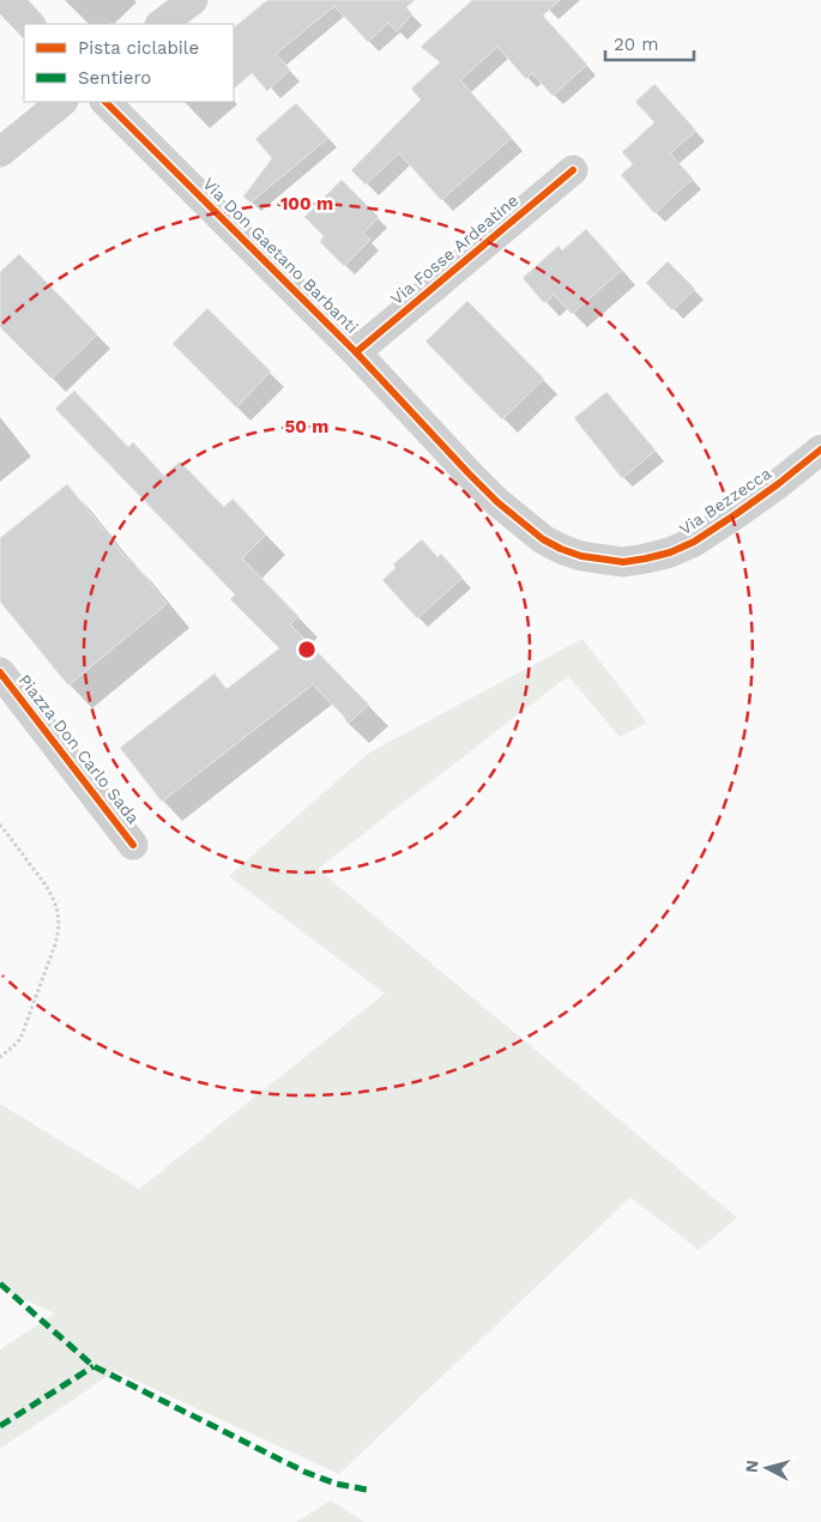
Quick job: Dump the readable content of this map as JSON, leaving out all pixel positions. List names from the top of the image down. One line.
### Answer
{"streets":{"street":["Via Fosse Ardeatine","Via Don Gaetano Barbanti","Via Bezzecca","Piazza Don Carlo Sada"]},"crossings":[["Via Fosse Ardeatine","Via Don Gaetano Barbanti"],["Via Don Gaetano Barbanti","Via Bezzecca"]],"legend":["Pista ciclabile","Sentiero"],"scale_bar":"20 m","north":"left","rings":["100 m","50 m"]}
